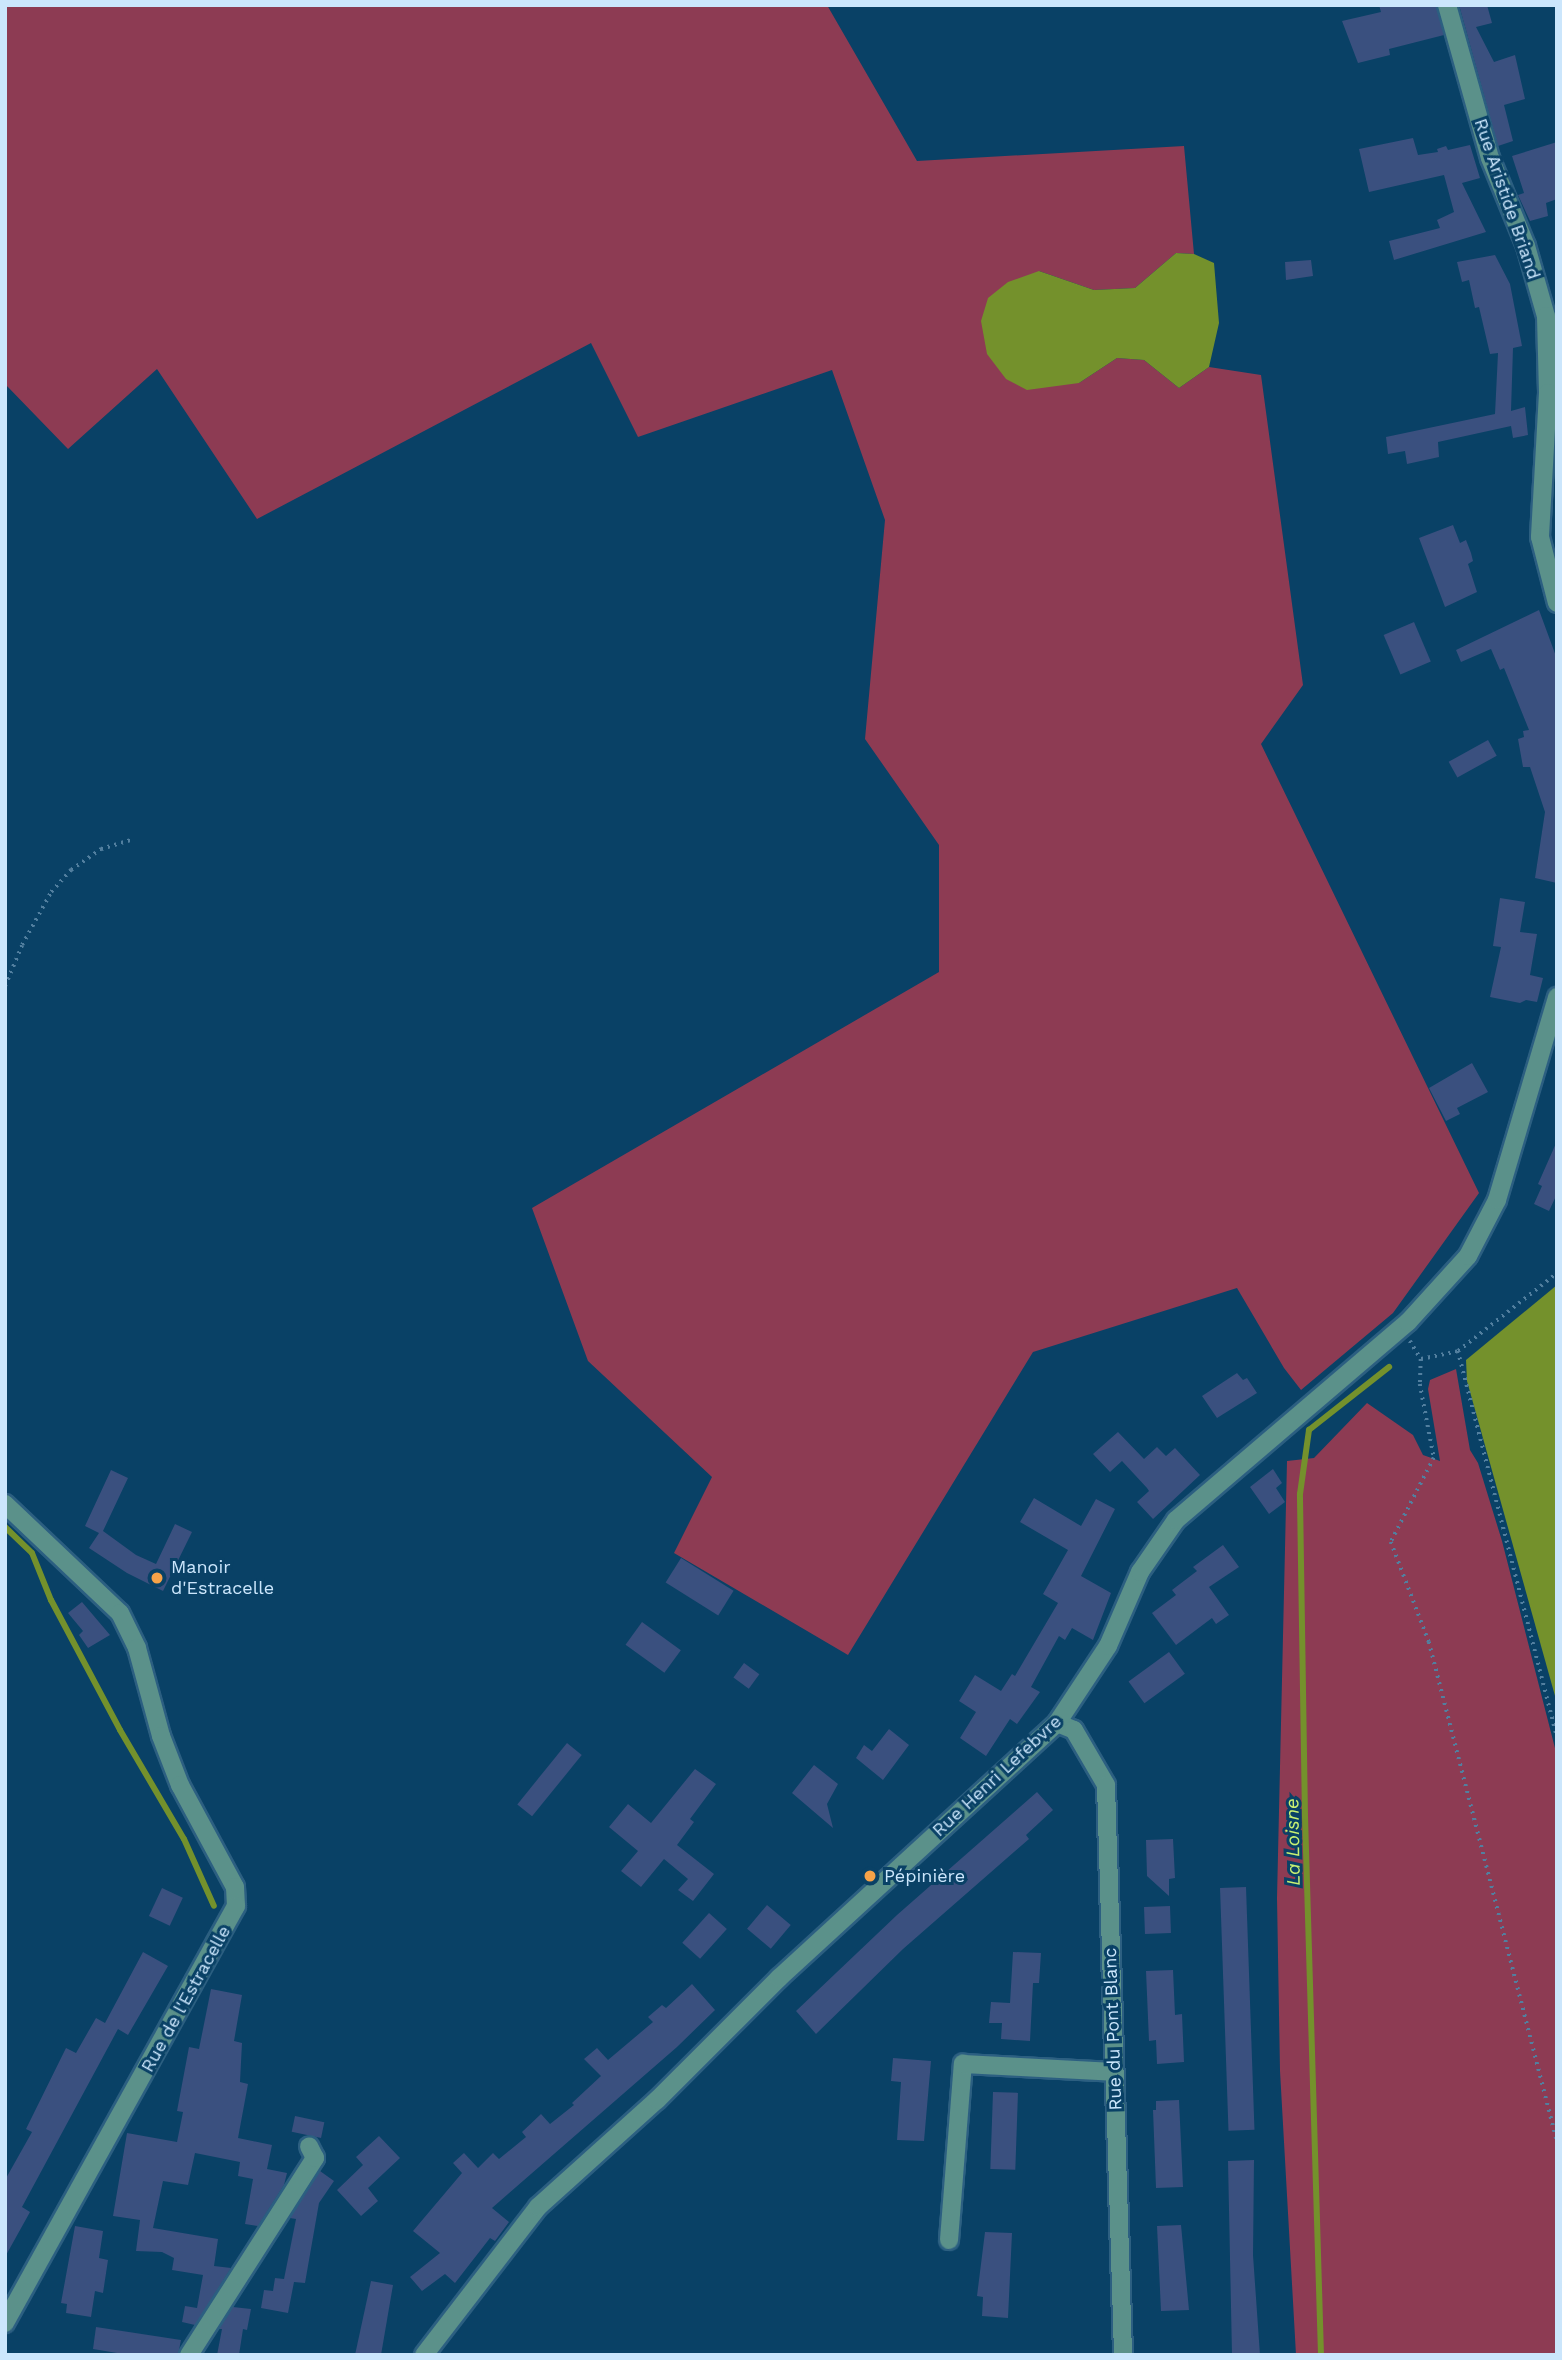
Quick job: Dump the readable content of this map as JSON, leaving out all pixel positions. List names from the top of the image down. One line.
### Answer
{"streets":{"street":["Rue Aristide Briand","Rue Henri Lefebvre","Rue de l'Estracelle","Rue du Pont Blanc"]},"crossings":[["Rue Henri Lefebvre","Rue du Pont Blanc"]],"water":["La Loisne"],"places":["Manoir d'Estracelle","Pépinière"]}
